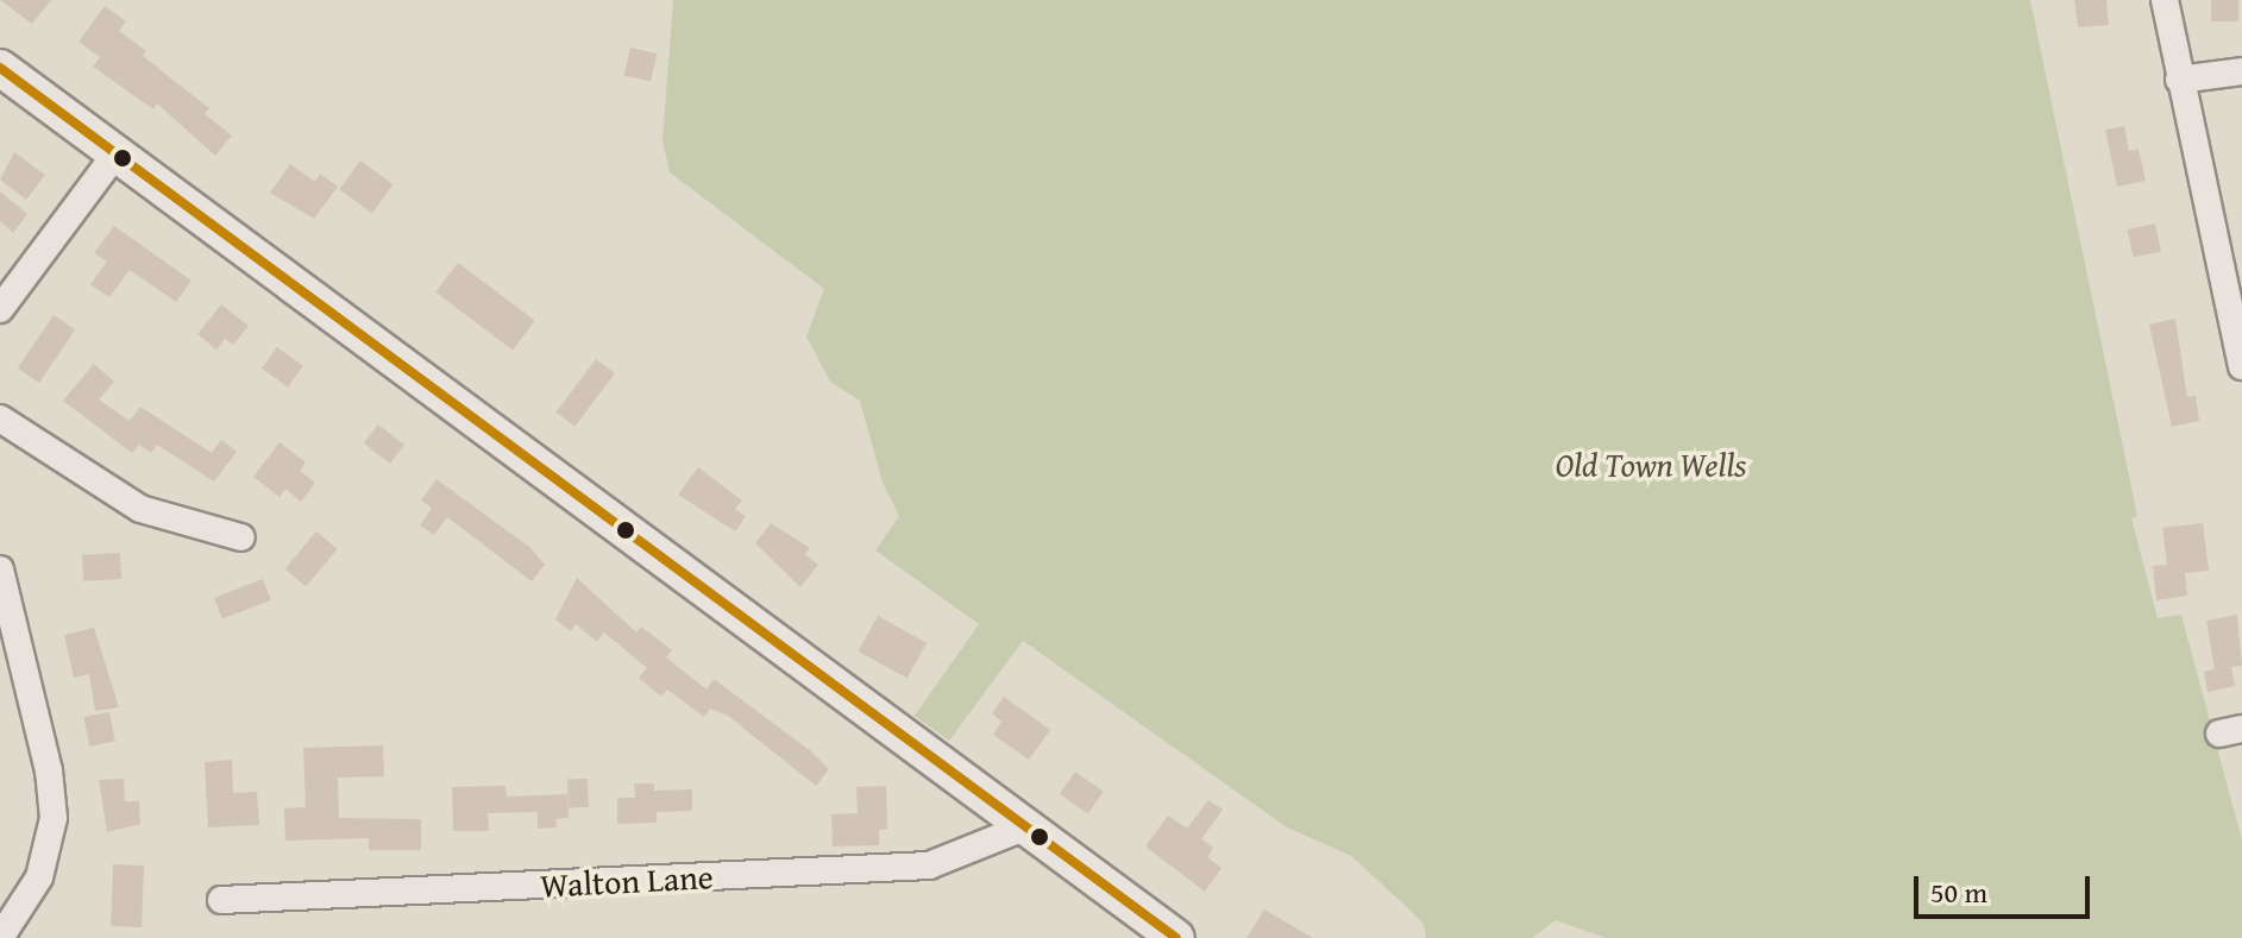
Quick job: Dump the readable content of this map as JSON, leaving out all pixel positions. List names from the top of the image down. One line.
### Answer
{"streets":{"street":["Walton Lane"]},"parks":["Old Town Wells"],"scale_bar":"50 m"}
